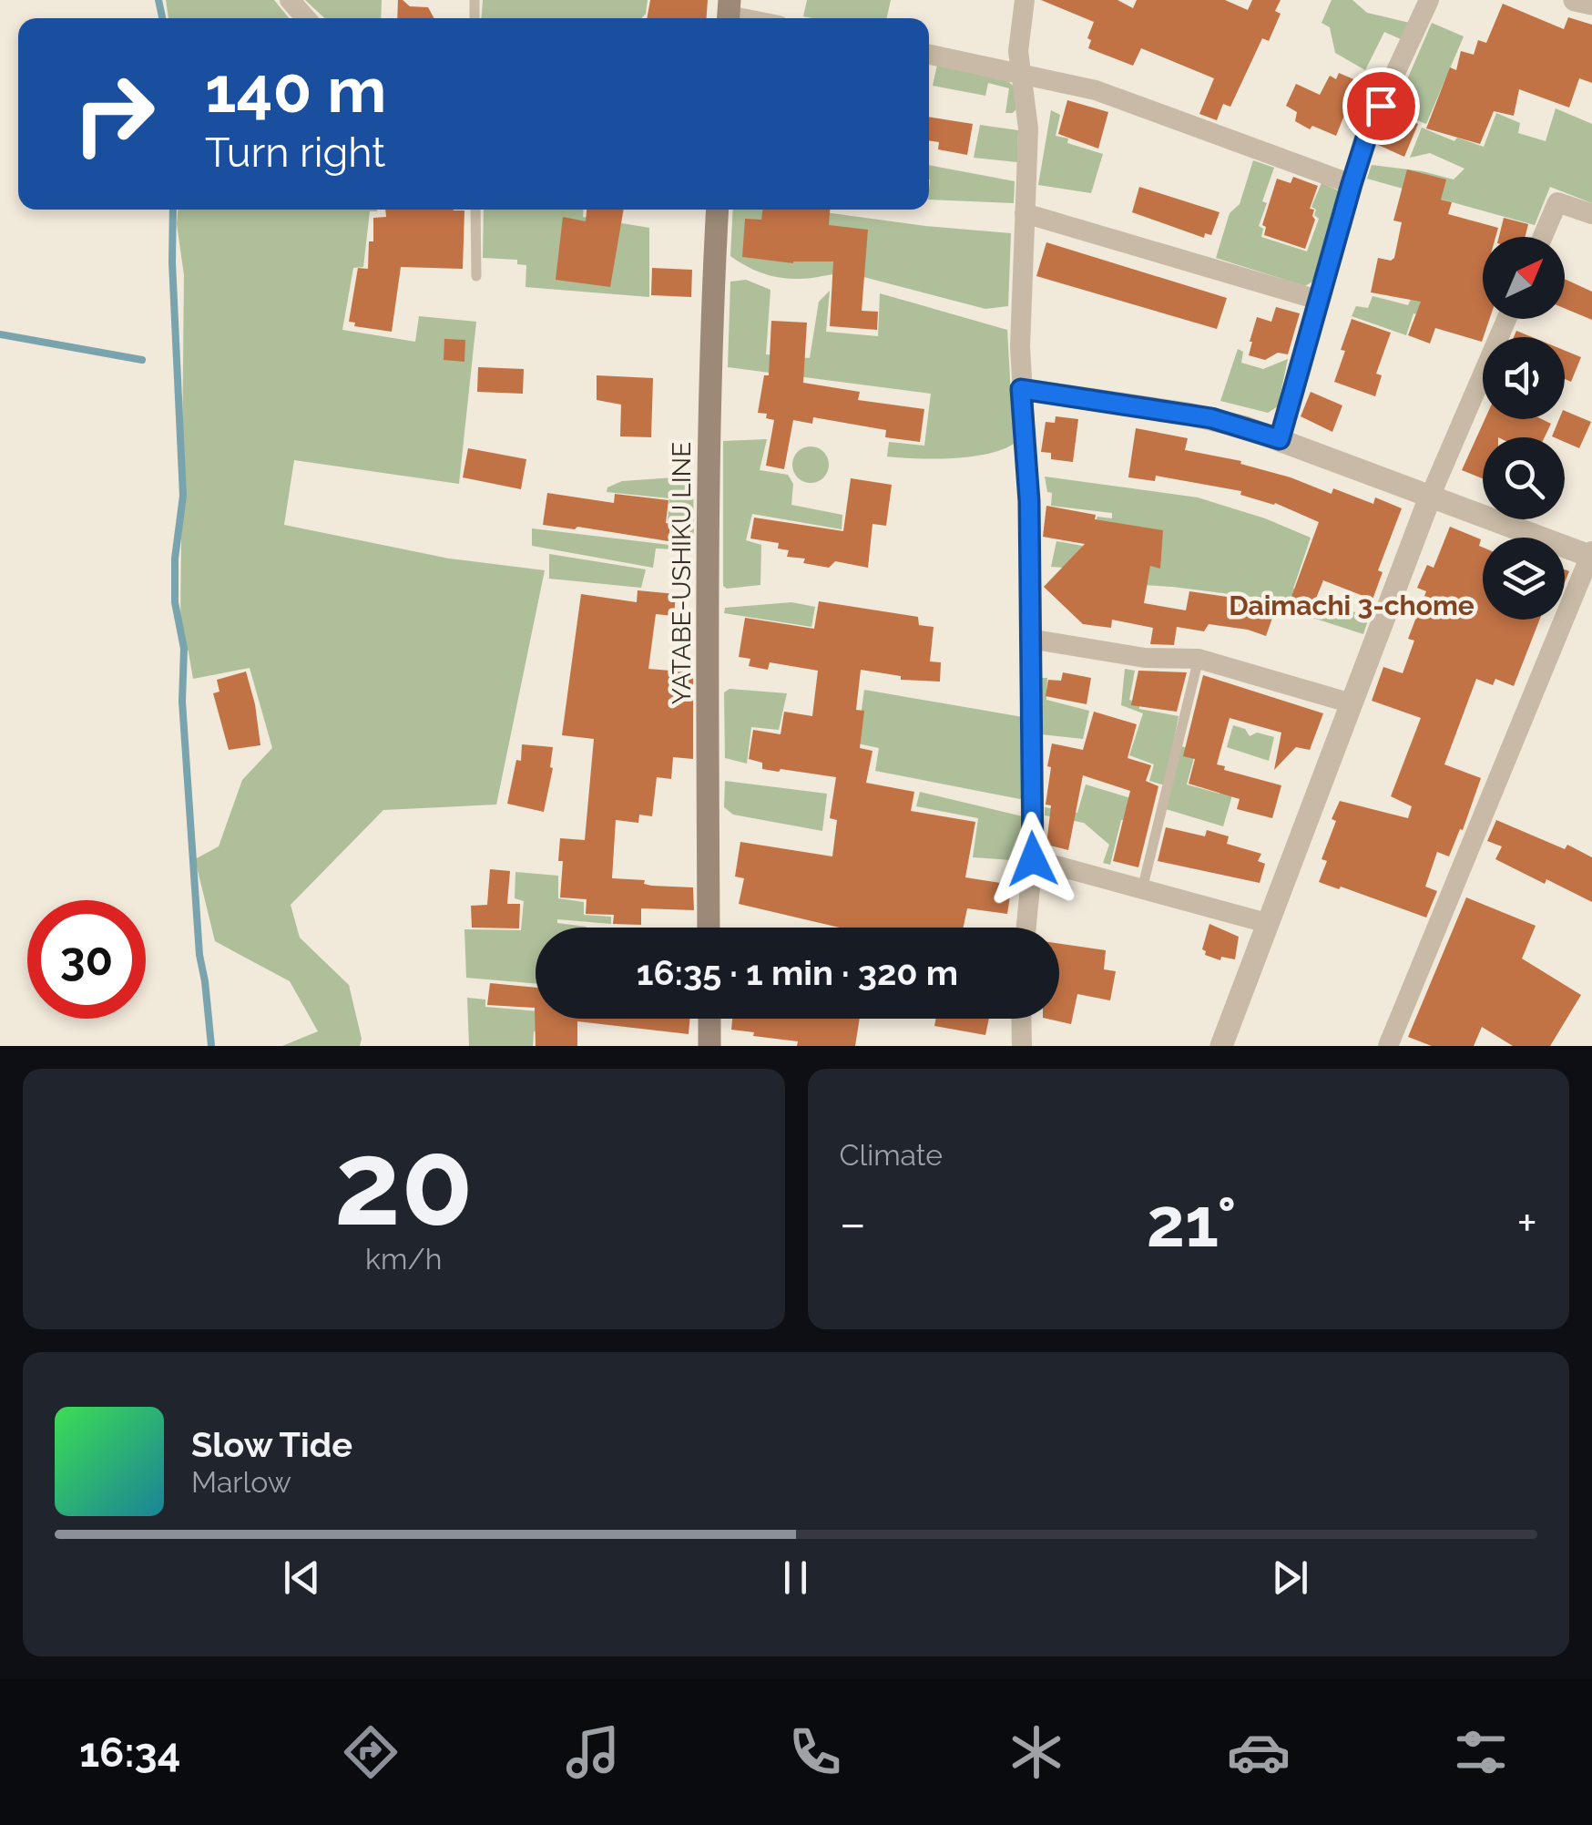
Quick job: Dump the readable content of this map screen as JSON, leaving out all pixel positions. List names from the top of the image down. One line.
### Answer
{"streets":{"main road":["YATABE-USHIKU LINE"]},"districts":["Daimachi 3-chome"],"north":"top right","page":{"turn":["140 m","Turn right"],"limit":"30","trip":"16:35 · 1 min · 320 m","tile":[["20","km/h"],"Climate"],"heat":["−","21°","+"],"song":["Slow Tide","Marlow"],"tabs":"16:34"}}
